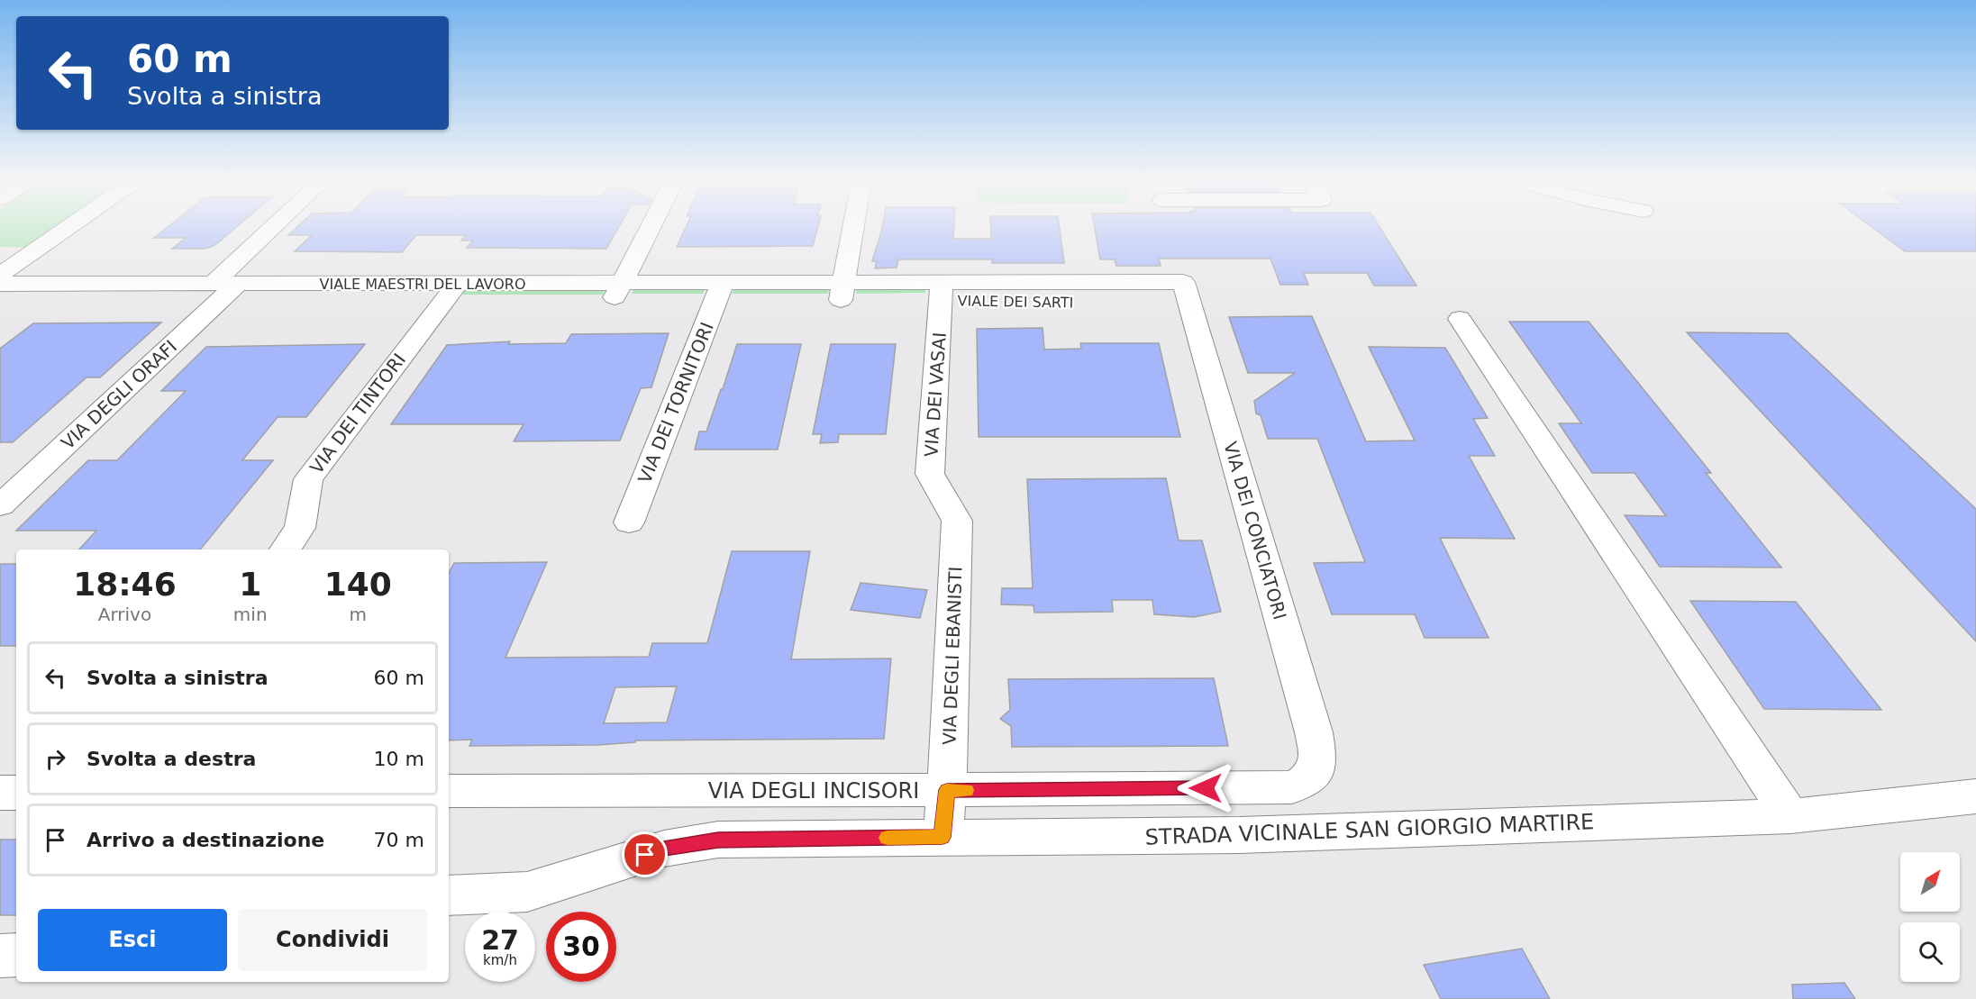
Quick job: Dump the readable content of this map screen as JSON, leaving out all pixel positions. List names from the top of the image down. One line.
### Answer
{"streets":{"street":["VIALE MAESTRI DEL LAVORO","VIALE DEI SARTI","VIA DEGLI ORAFI","VIA DEI VASAI","VIA DEI TORNITORI","VIA DEI TINTORI","VIA DEI CONCIATORI","VIA DEGLI EBANISTI","VIA DEGLI INCISORI","STRADA VICINALE SAN GIORGIO MARTIRE"]},"crossings":[["VIALE MAESTRI DEL LAVORO","VIALE DEI SARTI"],["VIALE MAESTRI DEL LAVORO","VIA DEGLI ORAFI"],["VIALE MAESTRI DEL LAVORO","VIA DEI TORNITORI"],["VIALE MAESTRI DEL LAVORO","VIA DEI TINTORI"],["VIALE DEI SARTI","VIA DEI VASAI"],["VIALE DEI SARTI","VIA DEI CONCIATORI"],["VIA DEI VASAI","VIA DEGLI EBANISTI"],["VIA DEI CONCIATORI","VIA DEGLI INCISORI"],["VIA DEGLI EBANISTI","VIA DEGLI INCISORI"],["VIA DEGLI EBANISTI","STRADA VICINALE SAN GIORGIO MARTIRE"]],"north":"top right","page":{"turn":["60 m","Svolta a sinistra"],"eta":["18:46","Arrivo","1","min","140","m"],"list":[{"name":"Svolta a sinistra","value":"60 m"},{"name":"Svolta a destra","value":"10 m"},{"name":"Arrivo a destinazione","value":"70 m"}],"buttons":["Esci","Condividi"],"speed":"27 km/h","limit":"30"}}
